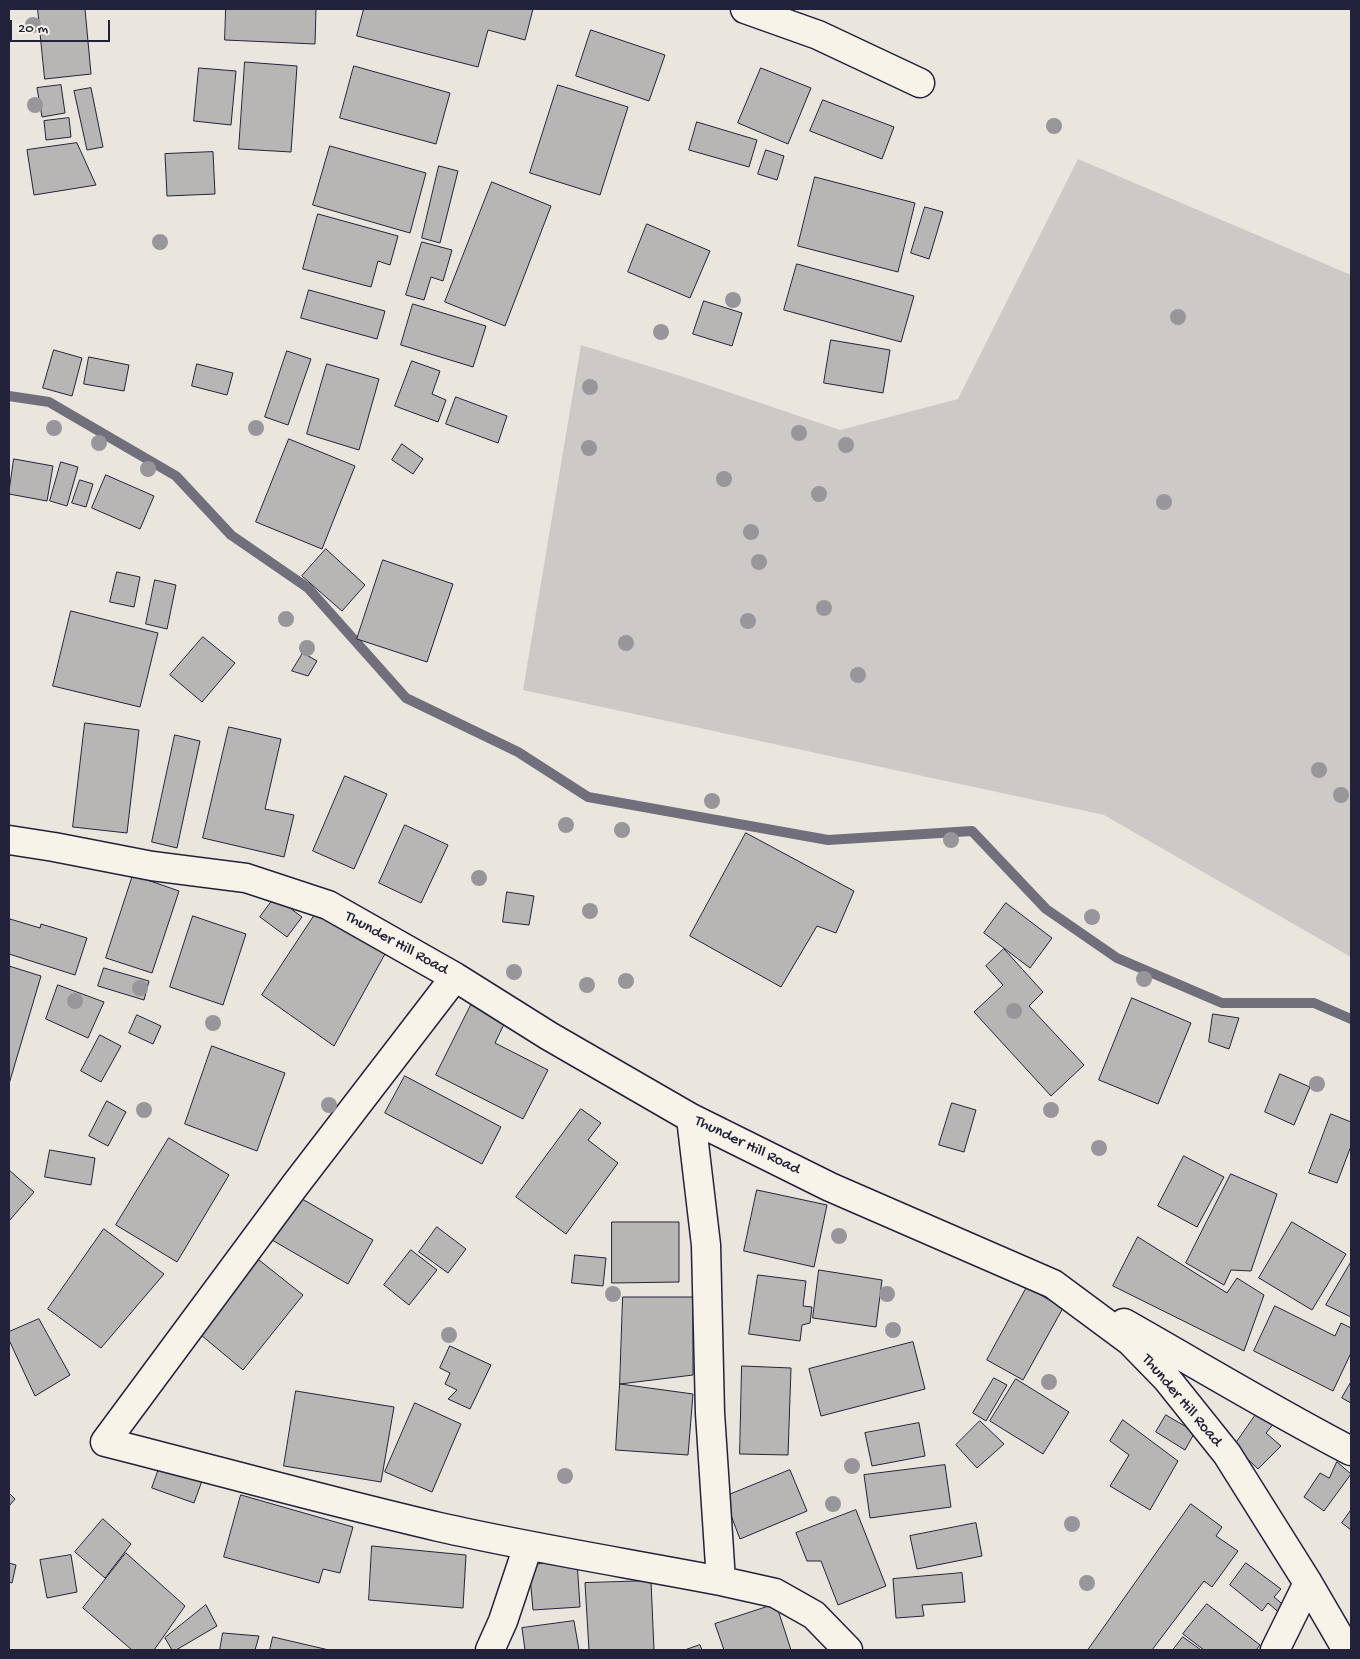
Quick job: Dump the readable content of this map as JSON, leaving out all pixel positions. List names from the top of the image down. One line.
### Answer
{"streets":{"street":["Thunder Hill Road"]},"scale_bar":"20 m"}
